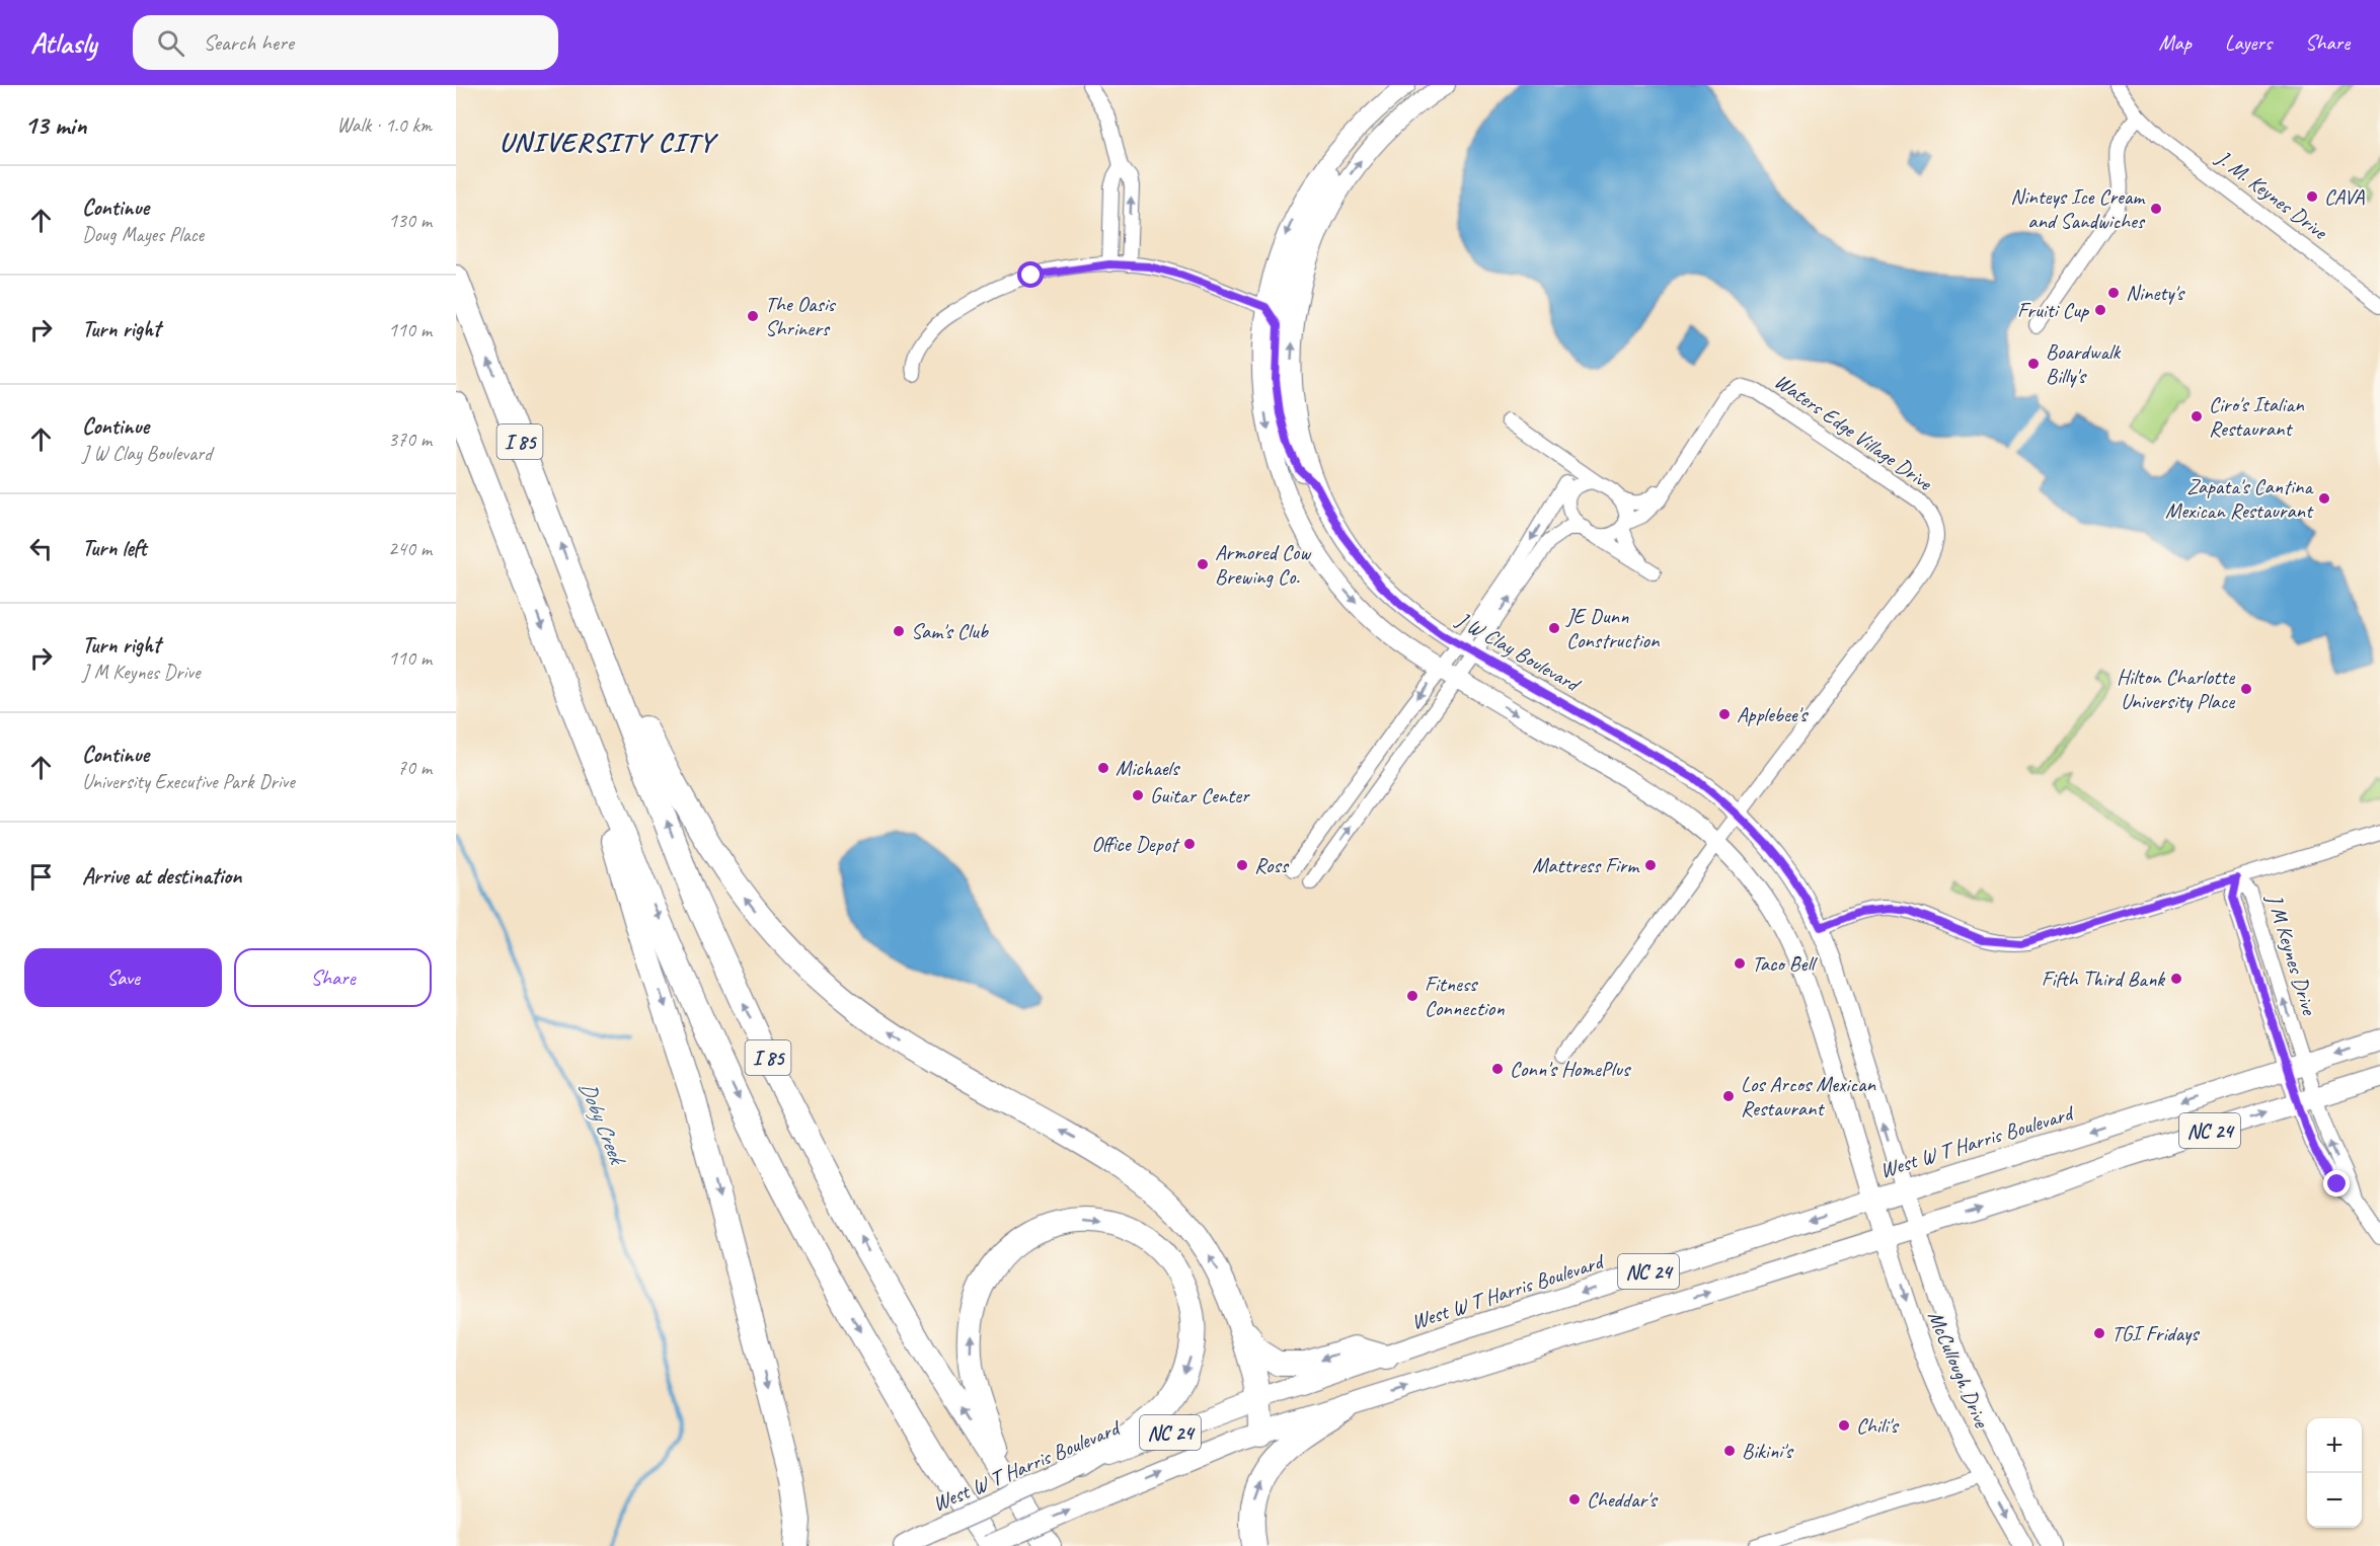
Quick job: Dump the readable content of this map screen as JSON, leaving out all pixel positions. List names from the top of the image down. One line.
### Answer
{"streets":{"highway":["I 85"],"main road":["NC 24","West W T Harris Boulevard"],"street":["J. M. Keynes Drive","Waters Edge Village Drive","J W Clay Boulevard","J M Keynes Drive","McCullough Drive"]},"crossings":[["Waters Edge Village Drive","J W Clay Boulevard"],["I 85","NC 24"],["J W Clay Boulevard","NC 24"],["J W Clay Boulevard","West W T Harris Boulevard"],["J W Clay Boulevard","McCullough Drive"],["J M Keynes Drive","NC 24"],["J M Keynes Drive","West W T Harris Boulevard"],["NC 24","McCullough Drive"],["West W T Harris Boulevard","McCullough Drive"]],"districts":["UNIVERSITY CITY"],"water":["Doby Creek"],"places":["CAVA","Ninteys Ice Cream and Sandwiches","Ninety's","Fruiti Cup","The Oasis Shriners","Boardwalk Billy's","Ciro's Italian Restaurant","Zapata's Cantina Mexican Restaurant","Armored Cow Brewing Co.","JE Dunn Construction","Sam's Club","Hilton Charlotte University Place","Applebee's","Michaels","Guitar Center","Office Depot","Ross","Mattress Firm","Taco Bell","Fifth Third Bank","Fitness Connection","Conn's HomePlus","Los Arcos Mexican Restaurant","TGI Fridays","Chili's","Bikini's","Cheddar's"],"page":{"header":"Atlasly","search":"Search here","nav":["Map","Layers","Share"],"heading":["13 min","Walk · 1.0 km"],"list":[["Continue","Doug Mayes Place","130 m"],["Turn right","110 m"],["Continue","J W Clay Boulevard","370 m"],["Turn left","240 m"],["Turn right","J M Keynes Drive","110 m"],["Continue","University Executive Park Drive","70 m"],"Arrive at destination"],"buttons":["Save","Share"],"map_buttons":["+","−"]}}
